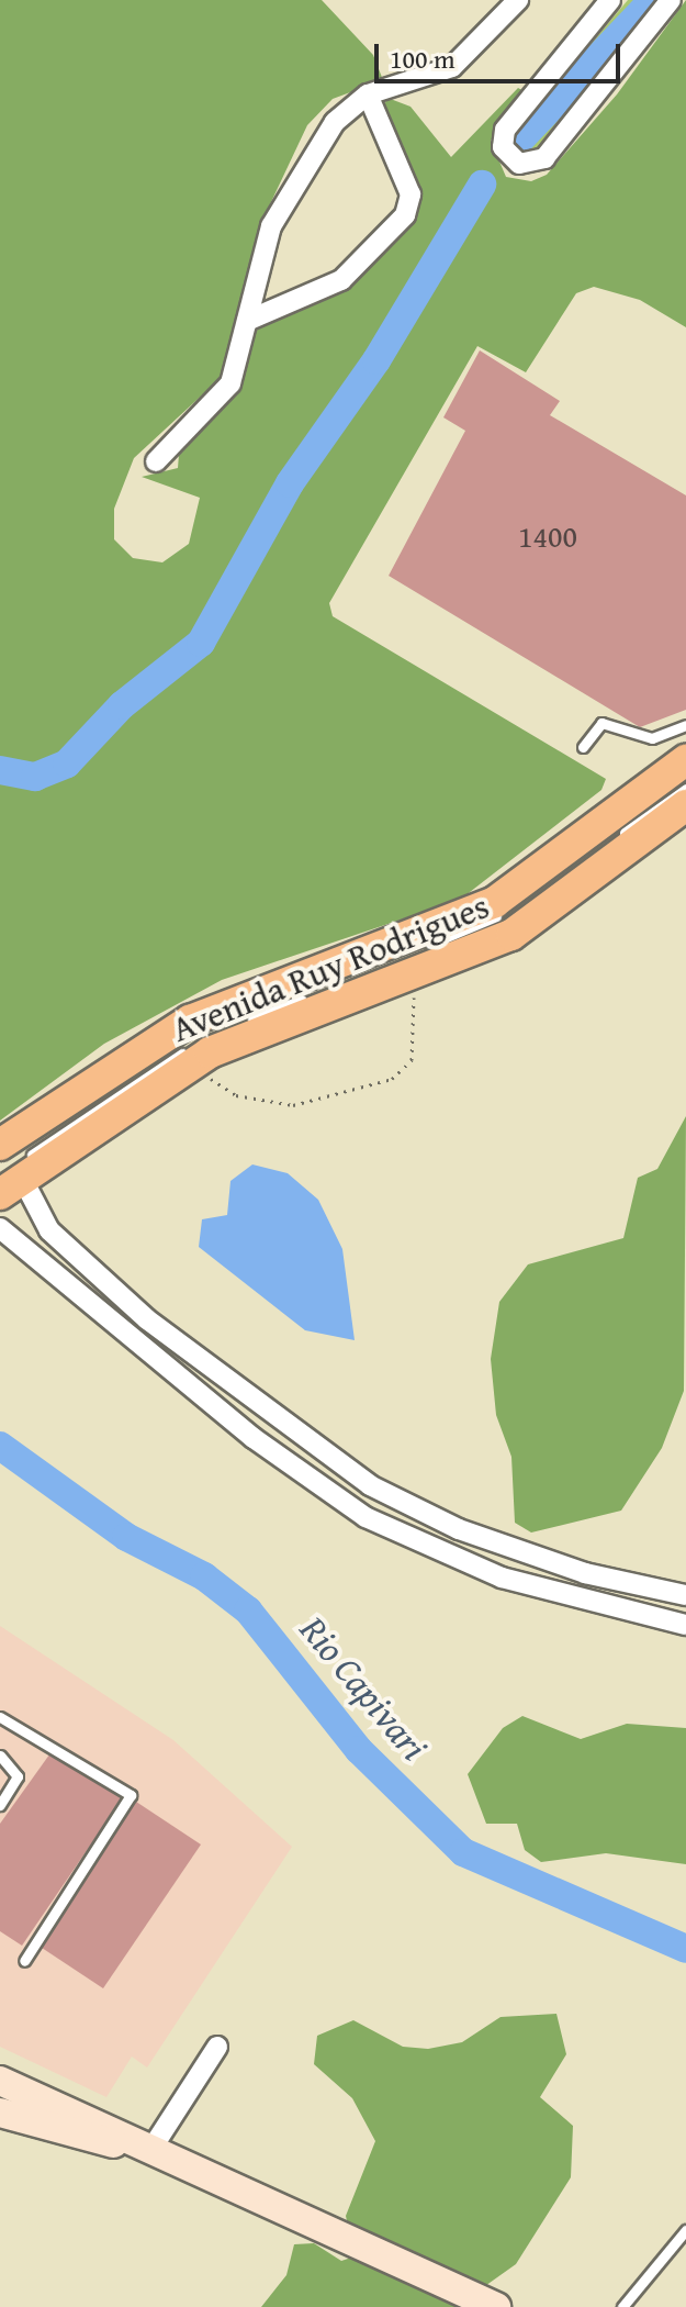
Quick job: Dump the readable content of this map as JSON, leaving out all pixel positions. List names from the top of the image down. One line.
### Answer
{"streets":{"main road":["Avenida Ruy Rodrigues"]},"water":["Rio Capivari"],"house_numbers":["1400"],"scale_bar":"100 m"}
